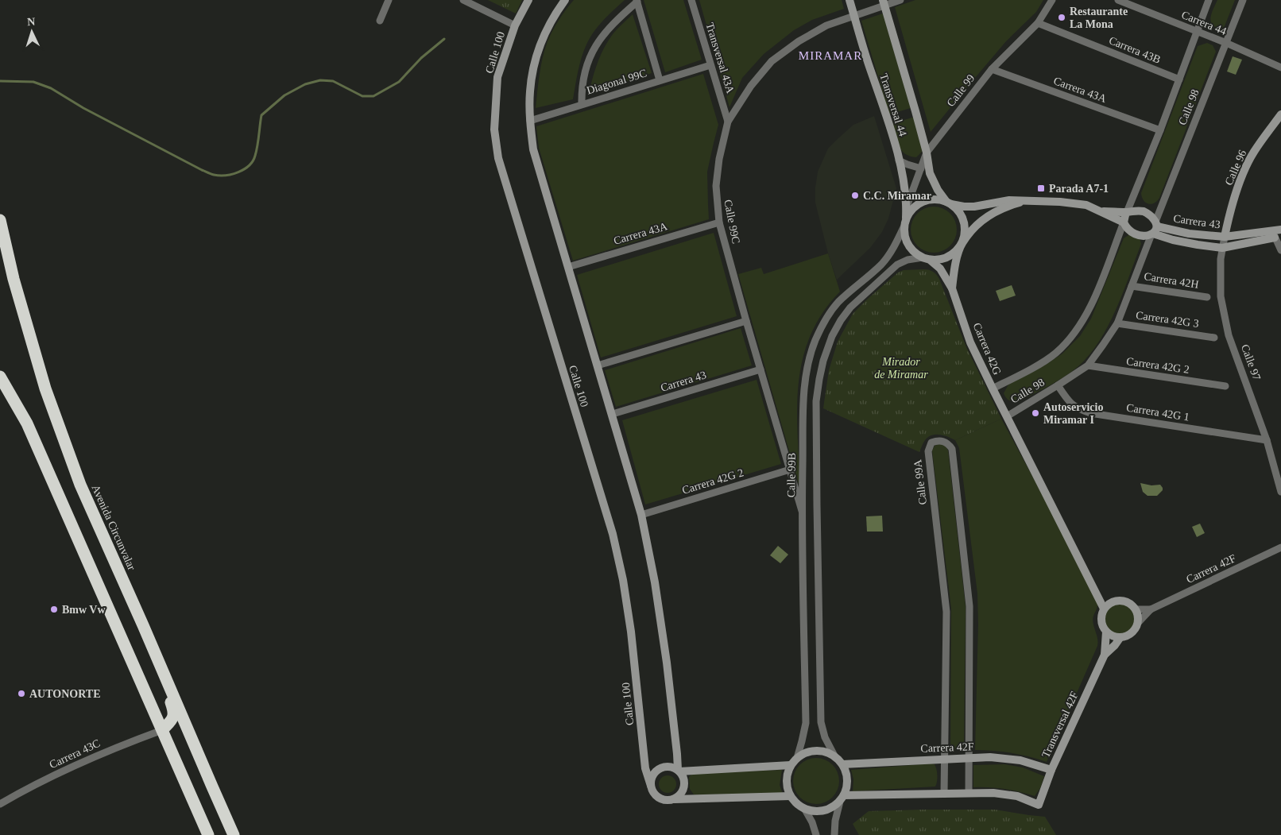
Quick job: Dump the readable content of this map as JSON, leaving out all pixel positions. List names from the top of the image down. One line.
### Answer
{"streets":{"highway":["Avenida Circunvalar"],"street":["Carrera 44","Carrera 43B","Calle 100","Transversal 43A","Diagonal 99C","Carrera 43A","Calle 99","Transversal 44","Calle 98","Calle 96","Calle 99C","Carrera 43","Carrera 42H","Carrera 42G 3","Carrera 42G","Calle 97","Carrera 42G 2","Carrera 42G 1","Calle 99B","Calle 99A","Carrera 42F","Transversal 42F","Carrera 43C"]},"crossings":[["Carrera 44","Calle 98"],["Carrera 43B","Calle 99"],["Carrera 43B","Calle 98"],["Transversal 43A","Diagonal 99C"],["Transversal 43A","Calle 99C"],["Carrera 43A","Calle 99"],["Carrera 43A","Calle 98"],["Carrera 43A","Calle 99C"],["Calle 99","Transversal 44"],["Transversal 44","Calle 99C"],["Transversal 44","Carrera 42G"],["Transversal 44","Calle 99B"],["Calle 98","Carrera 43"],["Calle 98","Carrera 42H"],["Calle 98","Carrera 42G 3"],["Calle 98","Carrera 42G"],["Calle 98","Carrera 42G 2"],["Calle 98","Carrera 42G 1"],["Calle 98","Carrera 42F"],["Calle 98","Transversal 42F"],["Calle 96","Carrera 43"],["Calle 96","Calle 97"],["Calle 99C","Carrera 43"],["Calle 99C","Carrera 42G 2"],["Calle 99C","Calle 99B"],["Carrera 43","Calle 97"],["Carrera 42G","Calle 99B"],["Calle 97","Carrera 42G 1"],["Calle 99B","Carrera 42F"],["Calle 99A","Carrera 42F"],["Calle 99A","Transversal 42F"],["Carrera 42F","Transversal 42F"]],"districts":["MIRAMAR"],"parks":["Mirador de Miramar"],"places":{"other":["Restaurante La Mona","C.C. Miramar","Autoservicio Miramar I","Bmw Vw","AUTONORTE"],"transit":["Parada A7-1"]},"north":"top"}
